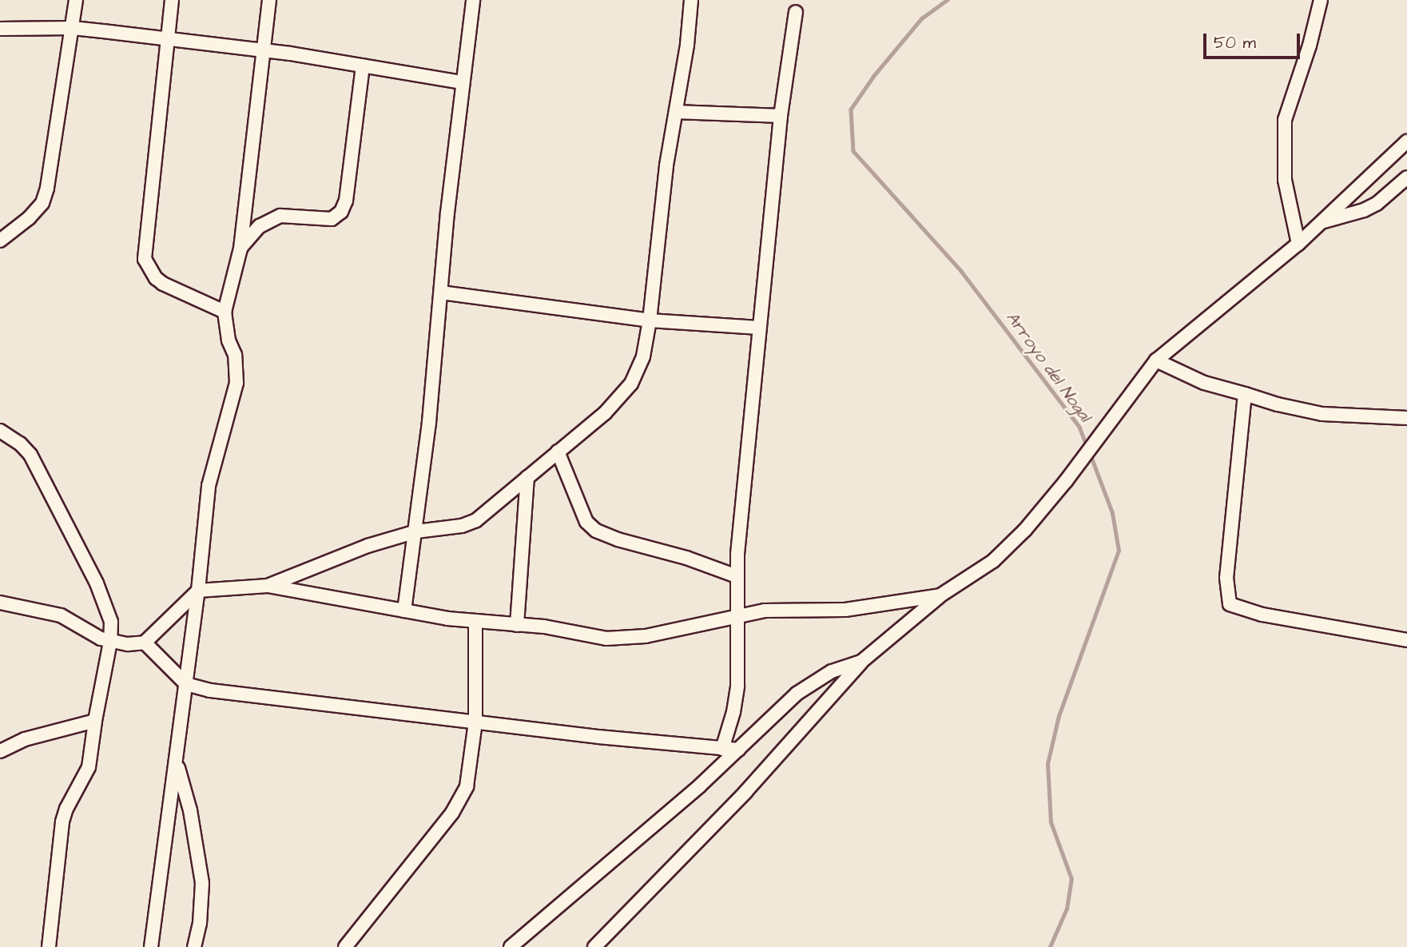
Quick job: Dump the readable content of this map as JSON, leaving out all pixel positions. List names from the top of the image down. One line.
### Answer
{"water":["Arroyo del Nogal"],"scale_bar":"50 m"}
